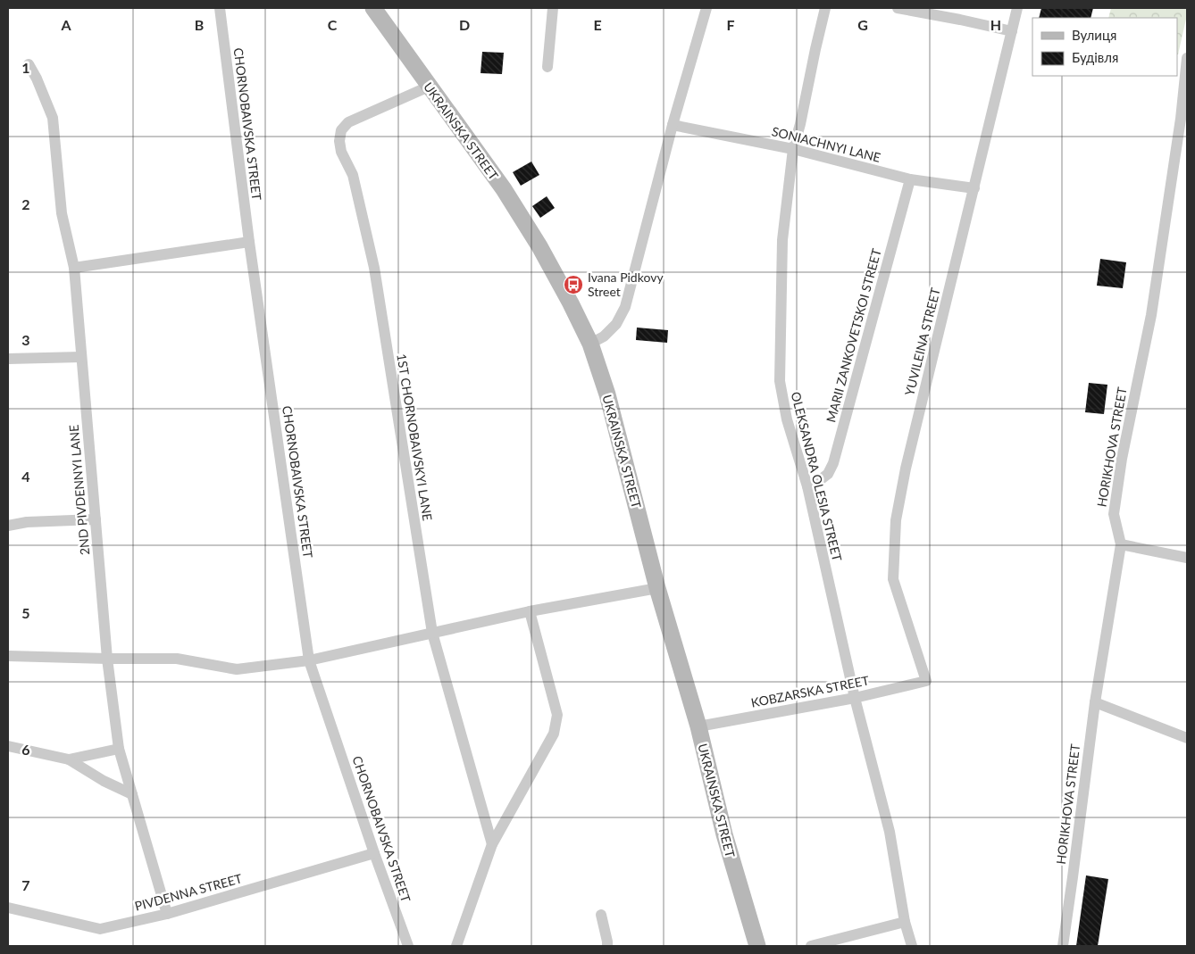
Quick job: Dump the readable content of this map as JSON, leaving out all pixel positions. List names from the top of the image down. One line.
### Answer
{"streets":{"street":["CHORNOBAIVSKA STREET","UKRAINSKA STREET","SONIACHNYI LANE","MARII ZANKOVETSKOI STREET","YUVILEINA STREET","1ST CHORNOBAIVSKYI LANE","HORIKHOVA STREET","OLEKSANDRA OLESIA STREET","2ND PIVDENNYI LANE","KOBZARSKA STREET","PIVDENNA STREET"]},"crossings":[["CHORNOBAIVSKA STREET","PIVDENNA STREET"],["UKRAINSKA STREET","1ST CHORNOBAIVSKYI LANE"],["UKRAINSKA STREET","KOBZARSKA STREET"],["SONIACHNYI LANE","MARII ZANKOVETSKOI STREET"],["SONIACHNYI LANE","YUVILEINA STREET"],["SONIACHNYI LANE","OLEKSANDRA OLESIA STREET"],["MARII ZANKOVETSKOI STREET","OLEKSANDRA OLESIA STREET"],["YUVILEINA STREET","KOBZARSKA STREET"],["OLEKSANDRA OLESIA STREET","KOBZARSKA STREET"],["2ND PIVDENNYI LANE","PIVDENNA STREET"]],"places":{"bus stop":["Ivana Pidkovy Street"]},"legend":["Вулиця","Будівля"],"grid":{"columns":["A","B","C","D","E","F","G","H"],"rows":["1","2","3","4","5","6","7"]}}
